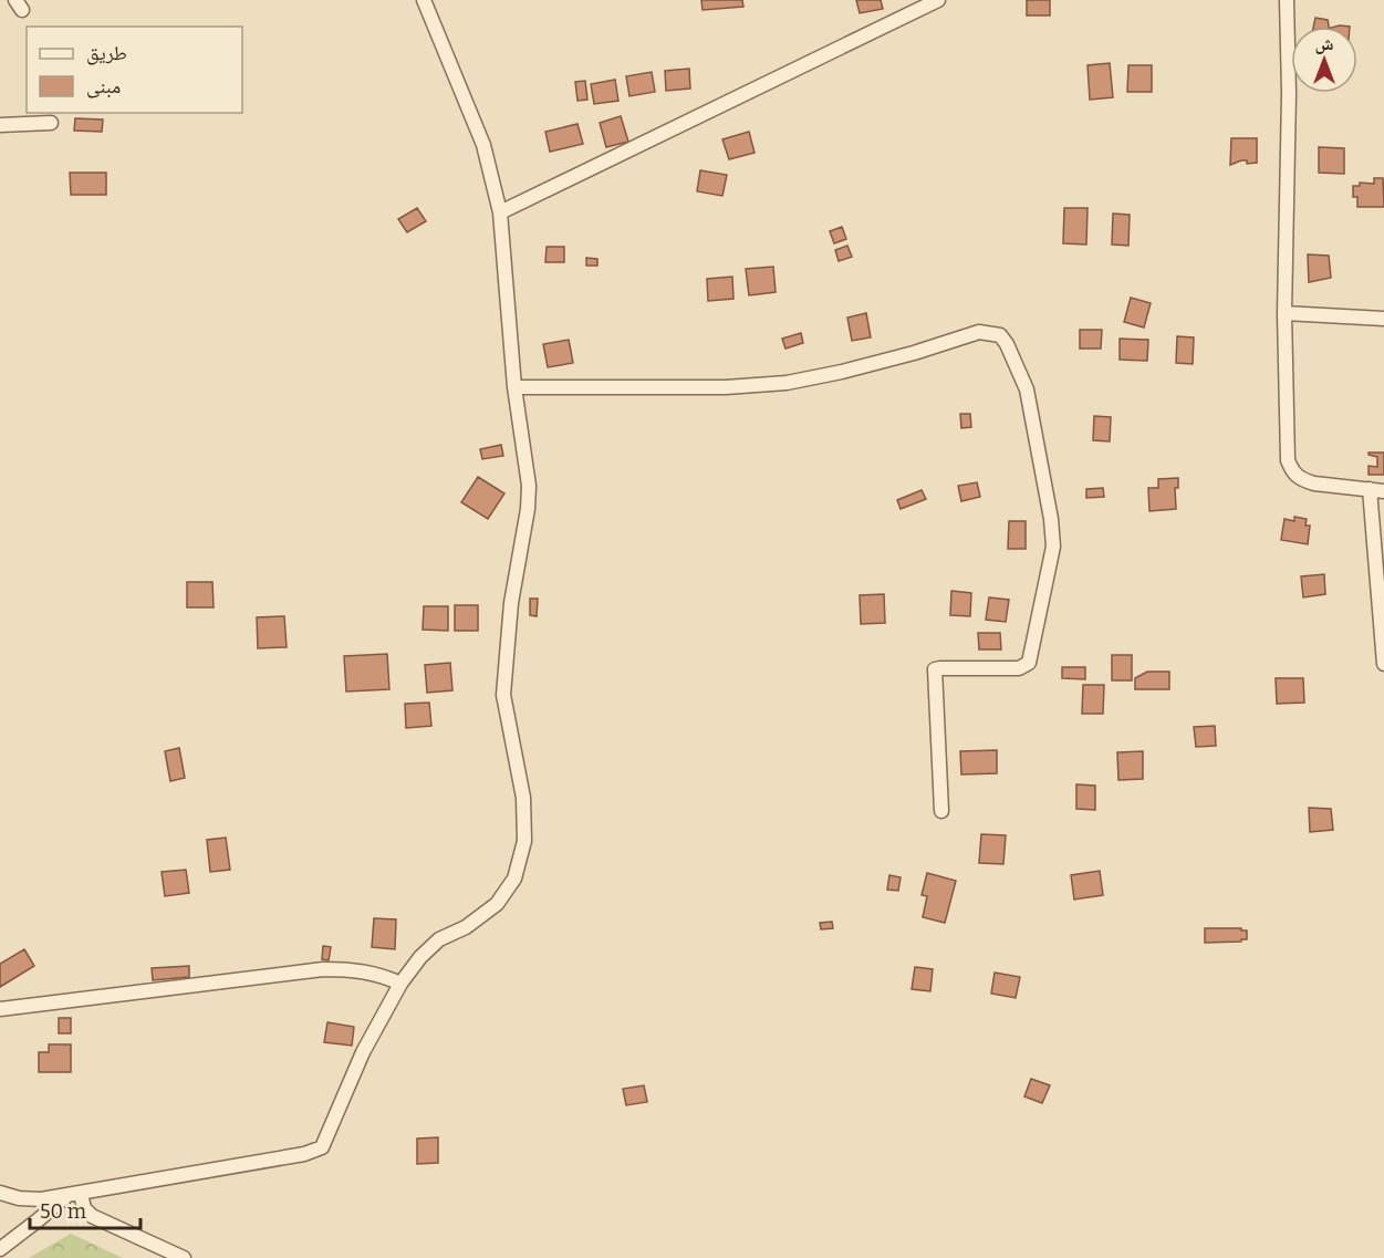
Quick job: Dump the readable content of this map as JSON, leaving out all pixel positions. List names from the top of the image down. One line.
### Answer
{"legend":["طريق","مبنى"],"scale_bar":"50 m","north":"top"}
